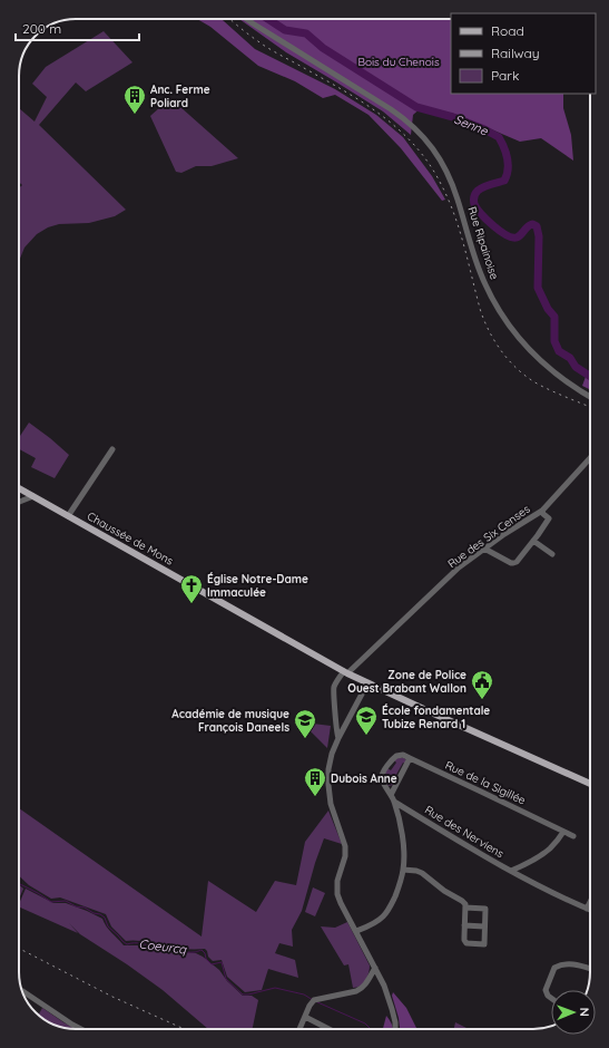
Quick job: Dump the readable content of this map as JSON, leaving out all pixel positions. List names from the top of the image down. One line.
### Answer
{"streets":{"main road":["Chaussée de Mons"],"street":["Rue Ripainoise","Rue des Six Censes","Rue de la Sigillée","Rue des Nerviens"]},"crossings":[["Rue des Six Censes","Chaussée de Mons"]],"water":["Senne","Coeurcq"],"parks":["Bois du Chenois"],"places":{"building":["Anc. Ferme Poliard","Dubois Anne"],"church":["Église Notre-Dame Immaculée"],"public building":["Zone de Police Ouest Brabant Wallon"],"school or university":["École fondamentale Tubize Renard 1","Académie de musique François Daneels"]},"legend":["Road","Railway","Park"],"scale_bar":"200 m","north":"right"}
